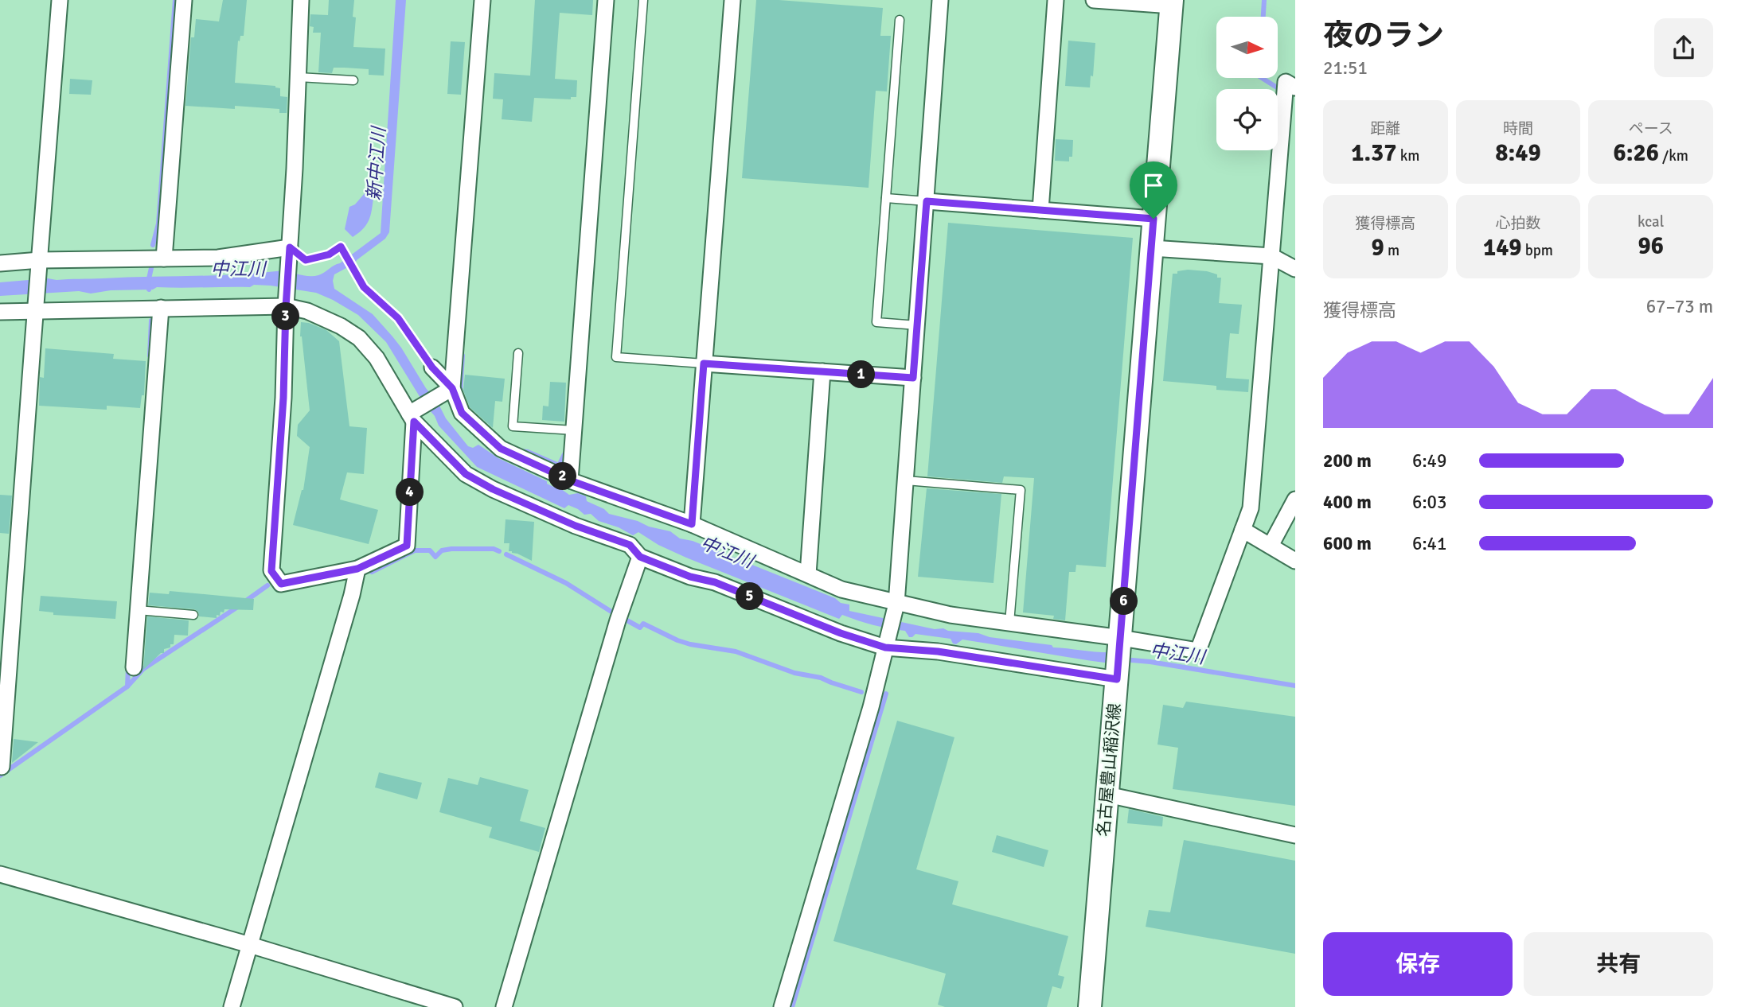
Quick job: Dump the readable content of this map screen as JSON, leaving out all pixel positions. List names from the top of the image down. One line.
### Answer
{"streets":{"main road":["名古屋豊山稲沢線"]},"water":["新中江川","中江川"],"north":"right","page":{"heading":["夜のラン","21:51"],"stats":[["距離","1.37 km"],["時間","8:49"],["ペース","6:26 /km"],["獲得標高","9 m"],["心拍数","149 bpm"],["kcal","96"]],"chart":["獲得標高","67–73 m"],"pins":["3","1","2","4","5","6"],"list":[{"name":"200 m","note":"6:49"},{"name":"400 m","note":"6:03"},{"name":"600 m","note":"6:41"}],"buttons":["保存","共有"]}}
